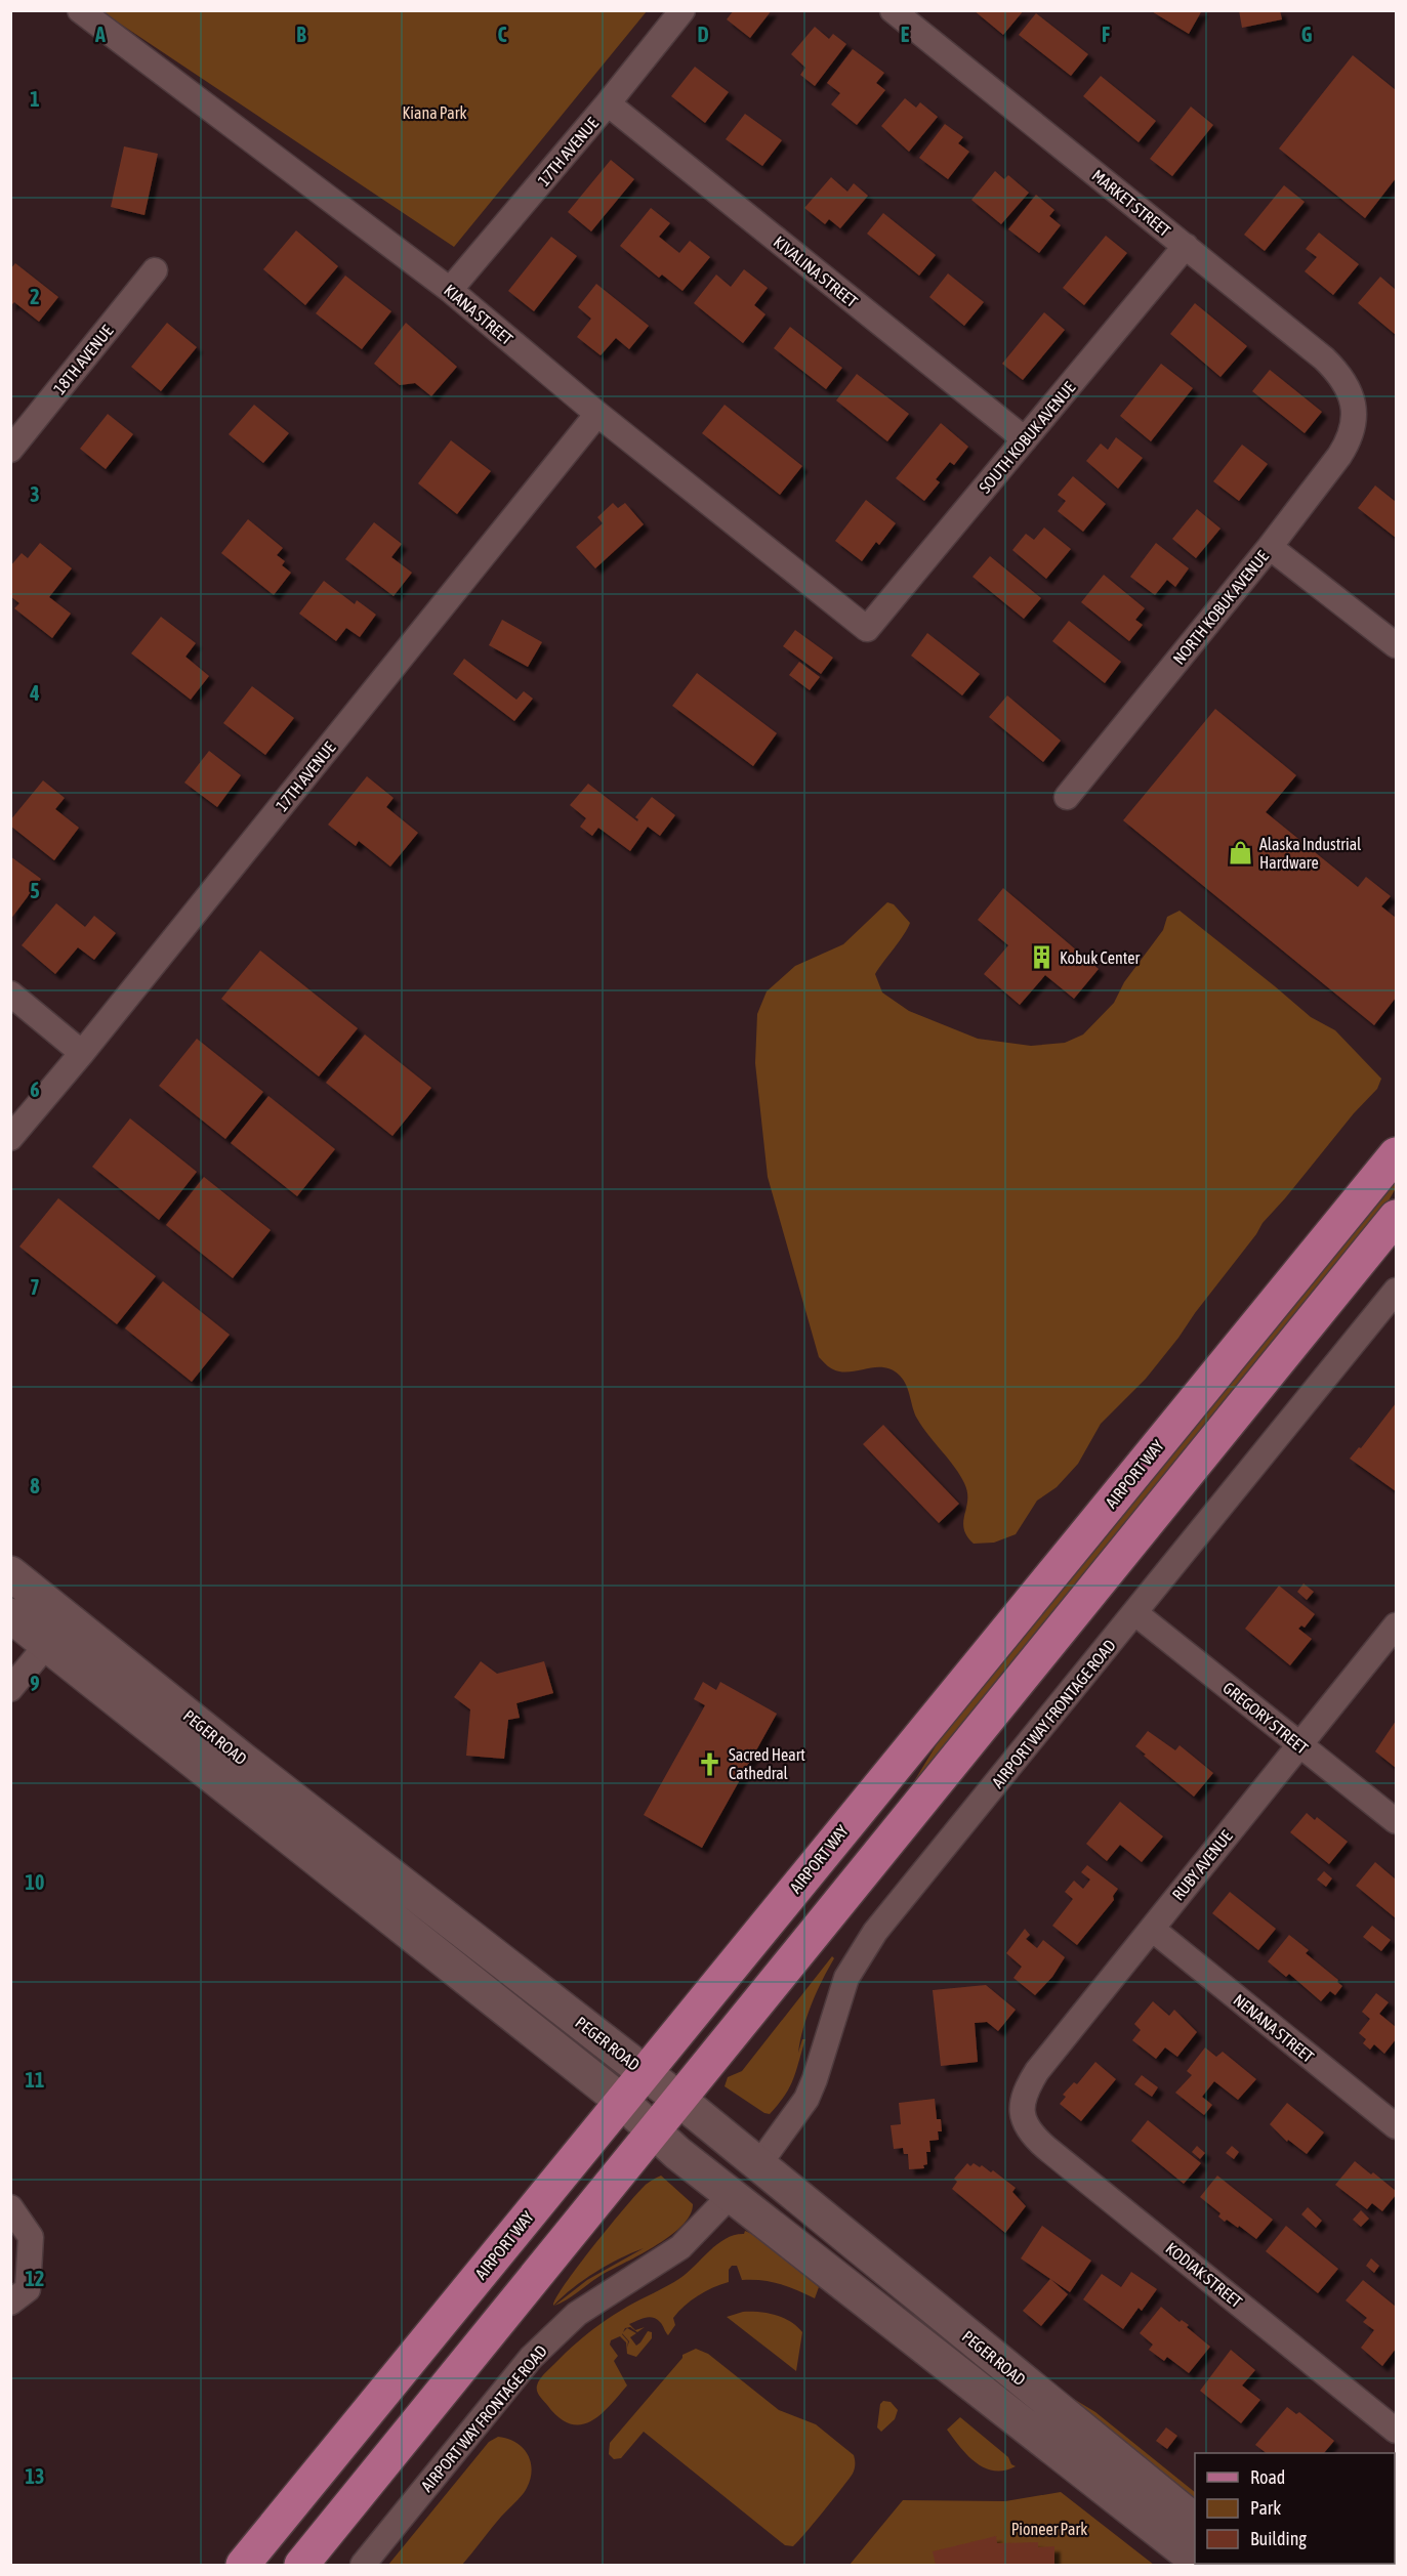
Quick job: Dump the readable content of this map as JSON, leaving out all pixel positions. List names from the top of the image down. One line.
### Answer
{"streets":{"main road":["AIRPORT WAY","PEGER ROAD"],"street":["17TH AVENUE","MARKET STREET","KIVALINA STREET","KIANA STREET","18TH AVENUE","SOUTH KOBUK AVENUE","NORTH KOBUK AVENUE","AIRPORT WAY FRONTAGE ROAD","GREGORY STREET","RUBY AVENUE","NENANA STREET","KODIAK STREET"]},"crossings":[["17TH AVENUE","KIVALINA STREET"],["17TH AVENUE","KIANA STREET"],["MARKET STREET","SOUTH KOBUK AVENUE"],["MARKET STREET","NORTH KOBUK AVENUE"],["KIVALINA STREET","SOUTH KOBUK AVENUE"],["KIANA STREET","SOUTH KOBUK AVENUE"],["AIRPORT WAY","PEGER ROAD"],["AIRPORT WAY FRONTAGE ROAD","GREGORY STREET"],["AIRPORT WAY FRONTAGE ROAD","PEGER ROAD"],["GREGORY STREET","RUBY AVENUE"],["RUBY AVENUE","NENANA STREET"],["RUBY AVENUE","KODIAK STREET"]],"parks":["Kiana Park","Pioneer Park"],"places":{"shop":["Alaska Industrial Hardware"],"building":["Kobuk Center"],"church":["Sacred Heart Cathedral"]},"legend":["Road","Park","Building"],"grid":{"columns":["A","B","C","D","E","F","G"],"rows":["1","2","3","4","5","6","7","8","9","10","11","12","13"]}}
